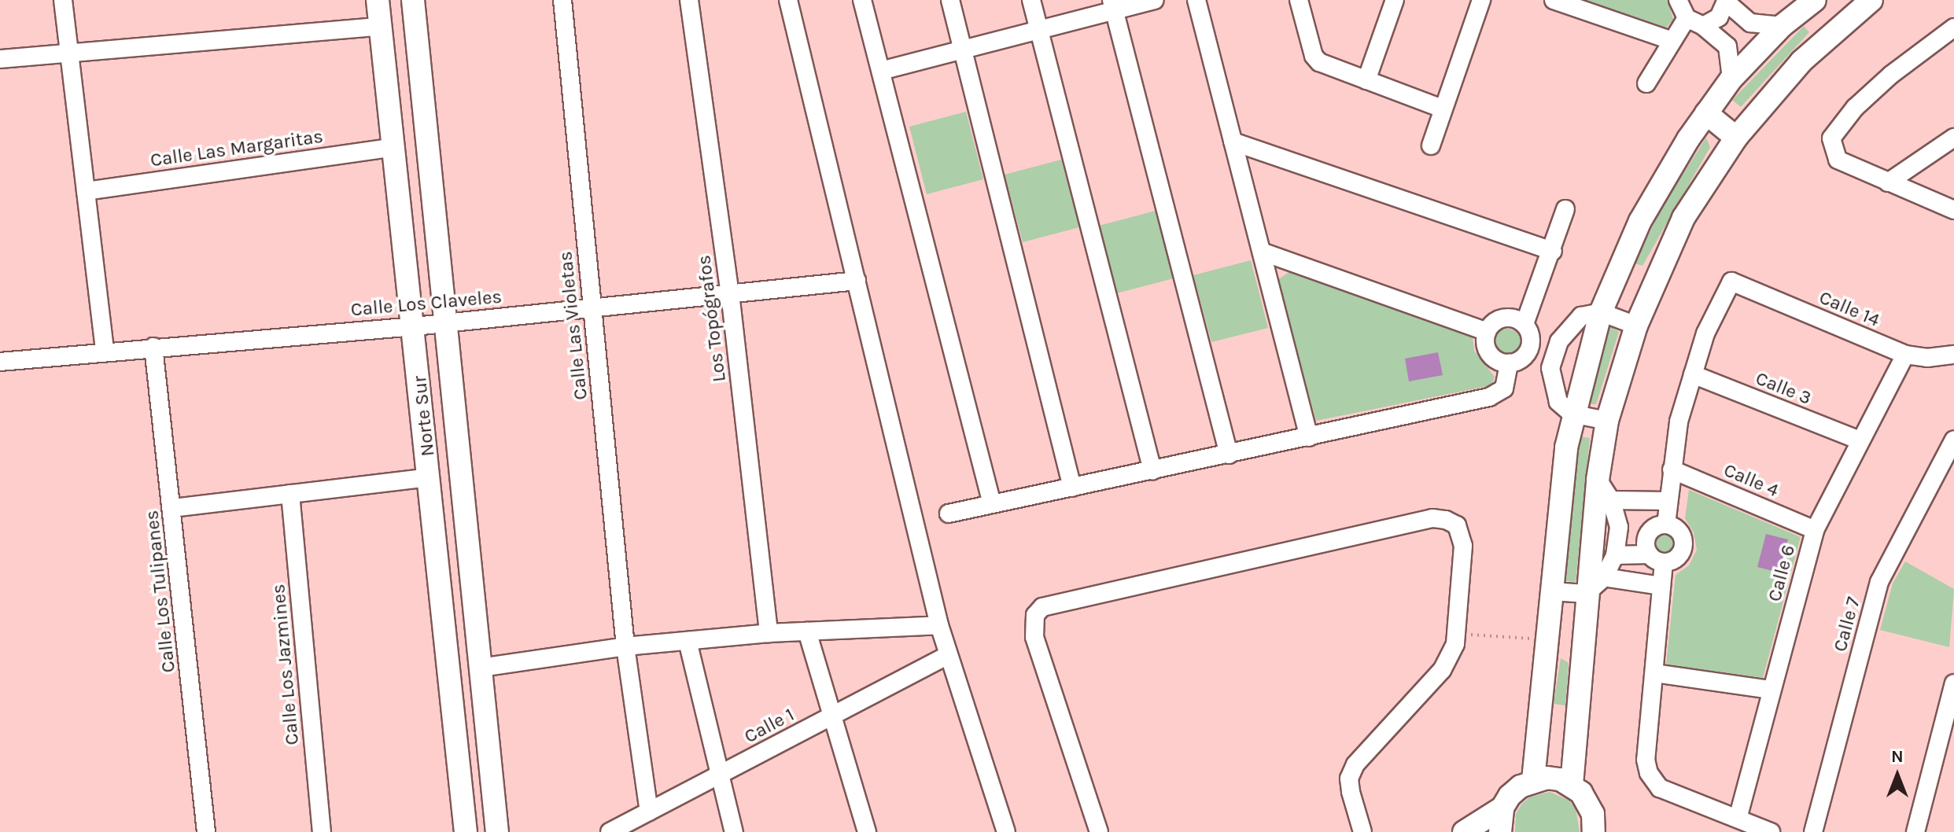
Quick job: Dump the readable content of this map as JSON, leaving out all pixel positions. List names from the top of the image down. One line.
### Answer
{"streets":{"street":["Calle Las Margaritas","Calle Los Claveles","Calle 14","Los Topógrafos","Calle Las Violetas","Calle 3","Norte Sur","Calle 4","Calle 6","Calle Los Tulipanes","Calle 7","Calle Los Jazmines","Calle 1"]},"crossings":[["Calle Las Margaritas","Norte Sur"],["Calle Los Claveles","Los Topógrafos"],["Calle Los Claveles","Calle Las Violetas"],["Calle Los Claveles","Norte Sur"],["Calle Los Claveles","Calle Los Tulipanes"],["Calle 14","Calle 3"],["Calle 14","Calle 6"],["Calle Las Violetas","Calle 1"],["Calle 3","Calle 6"],["Calle 4","Calle 6"]],"north":"top"}
